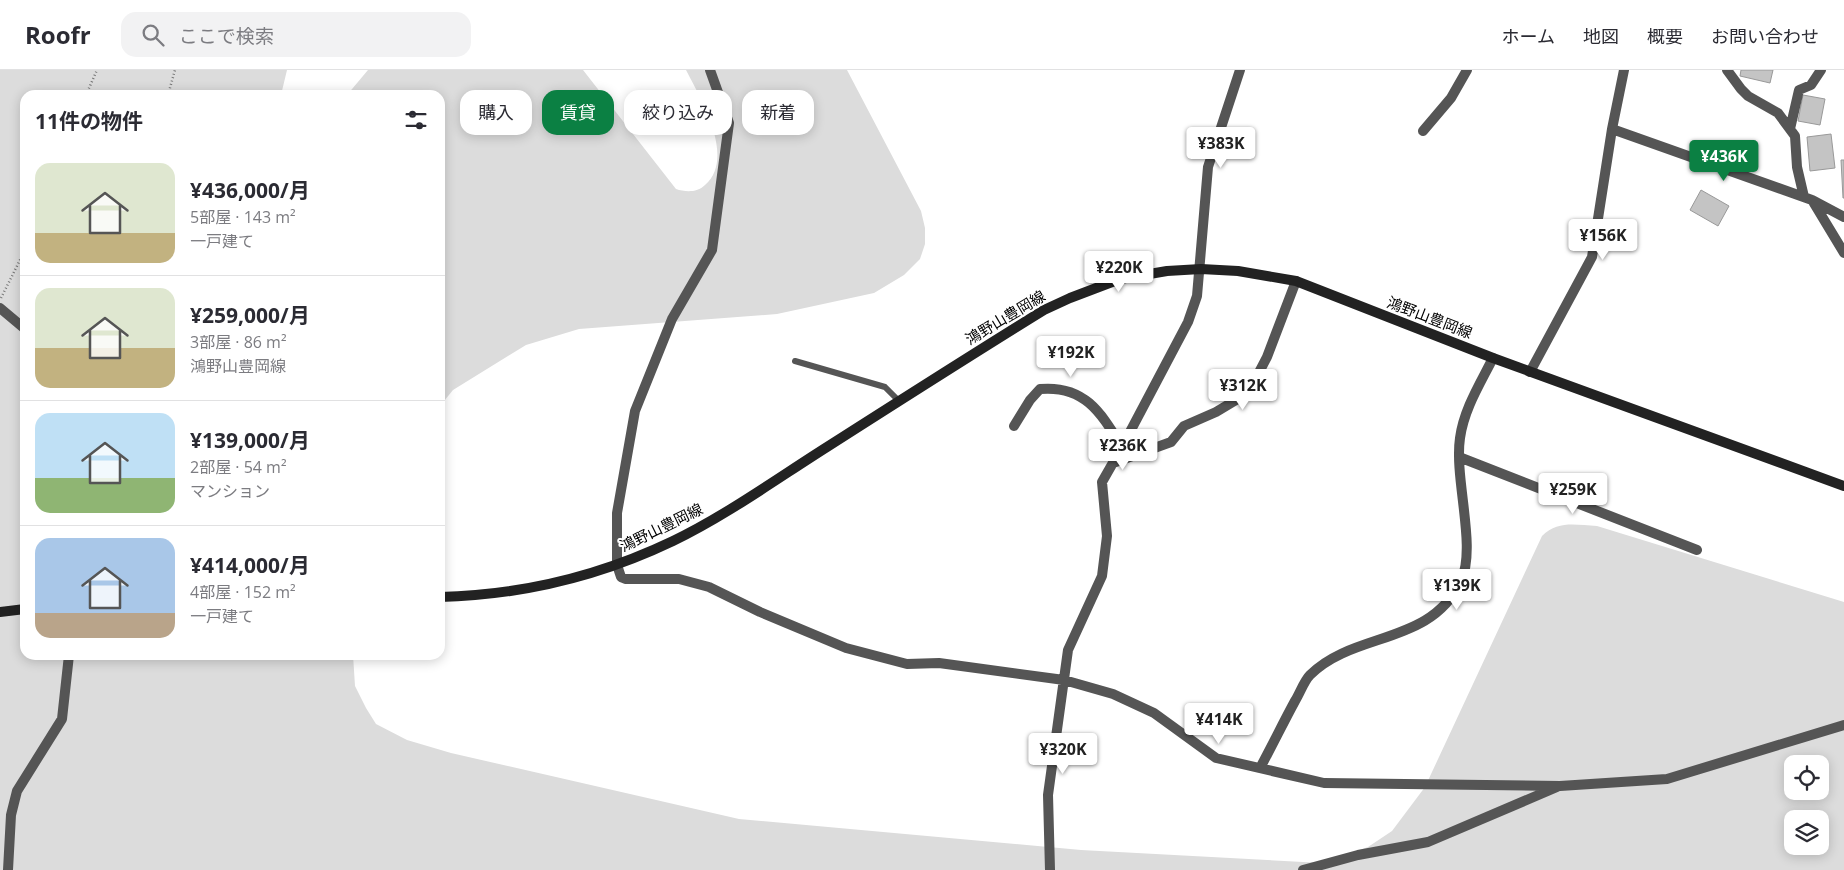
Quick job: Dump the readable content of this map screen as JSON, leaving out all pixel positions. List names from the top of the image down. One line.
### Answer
{"streets":{"main road":["鴻野山豊岡線"]},"page":{"header":"Roofr","search":"ここで検索","nav":["ホーム","地図","概要","お問い合わせ"],"chip":["購入","賃貸","絞り込み","新着"],"heading":"11件の物件","price":["¥383K","¥436K","¥156K","¥220K","¥192K","¥312K","¥236K","¥259K","¥139K","¥414K","¥320K"],"list":[{"name":"¥436,000/月","note":"5部屋 · 143 m² · 一戸建て"},{"name":"¥259,000/月","note":"3部屋 · 86 m² · 鴻野山豊岡線"},{"name":"¥139,000/月","note":"2部屋 · 54 m² · マンション"},{"name":"¥414,000/月","note":"4部屋 · 152 m² · 一戸建て"}]}}
